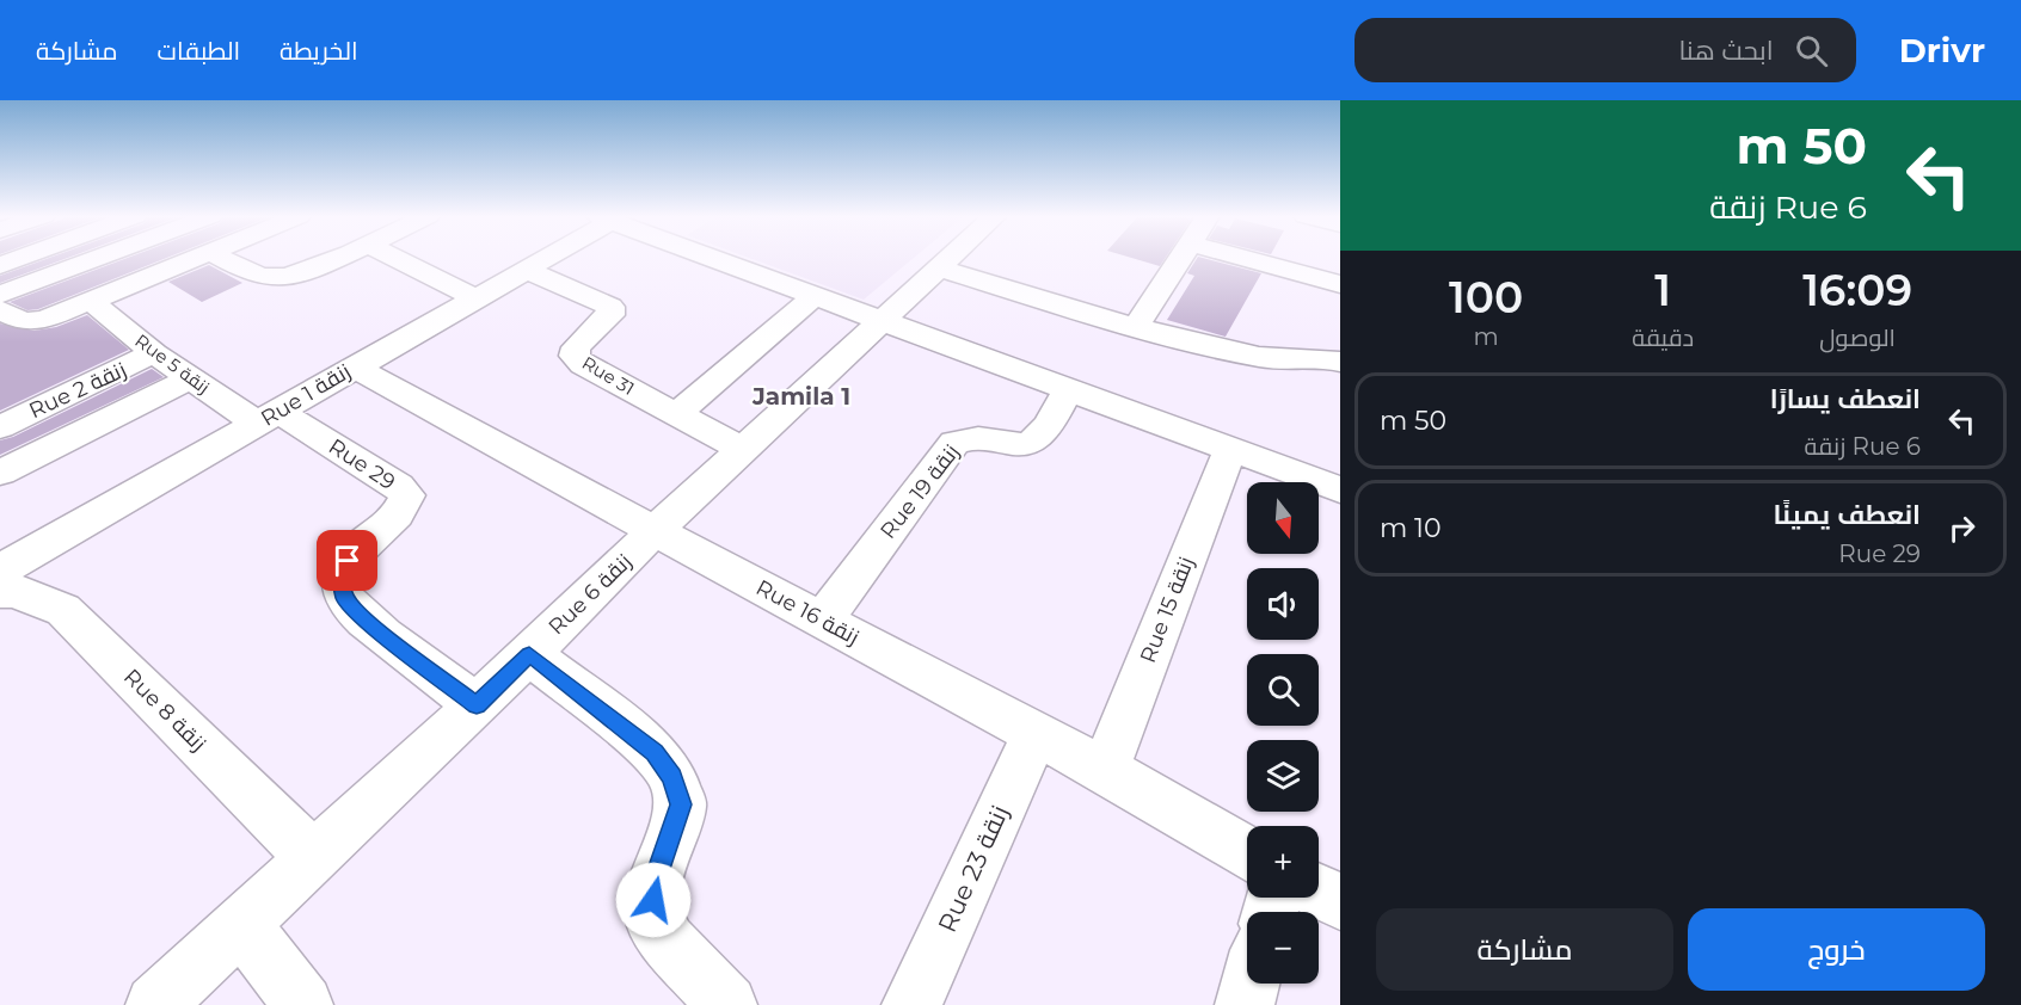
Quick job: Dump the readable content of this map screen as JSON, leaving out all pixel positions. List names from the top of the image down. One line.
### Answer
{"streets":{"street":["Rue 5 زنقة","Rue 31","Rue 2 زنقة","Rue 1 زنقة","Rue 29","Rue 19 زنقة","Rue 6 زنقة","Rue 15 زنقة","Rue 16 زنقة","Rue 8 زنقة","Rue 23 زنقة"]},"crossings":[["Rue 5 زنقة","Rue 2 زنقة"],["Rue 5 زنقة","Rue 1 زنقة"],["Rue 5 زنقة","Rue 29"],["Rue 31","Rue 1 زنقة"],["Rue 31","Rue 6 زنقة"],["Rue 1 زنقة","Rue 29"],["Rue 1 زنقة","Rue 16 زنقة"],["Rue 29","Rue 6 زنقة"],["Rue 19 زنقة","Rue 16 زنقة"],["Rue 6 زنقة","Rue 16 زنقة"],["Rue 6 زنقة","Rue 8 زنقة"],["Rue 15 زنقة","Rue 16 زنقة"],["Rue 16 زنقة","Rue 23 زنقة"]],"districts":["Jamila 1"],"north":"bottom","page":{"header":"Drivr","search":"ابحث هنا","nav":["الخريطة","الطبقات","مشاركة"],"turn":["50 m","Rue 6 زنقة"],"eta":["16:09","الوصول","1","دقيقة","100","m"],"list":[{"name":"انعطف يسارًا","note":"Rue 6 زنقة","value":"50 m"},{"name":"انعطف يمينًا","note":"Rue 29","value":"10 m"}],"map_buttons":["+","−"],"buttons":["خروج","مشاركة"]}}
